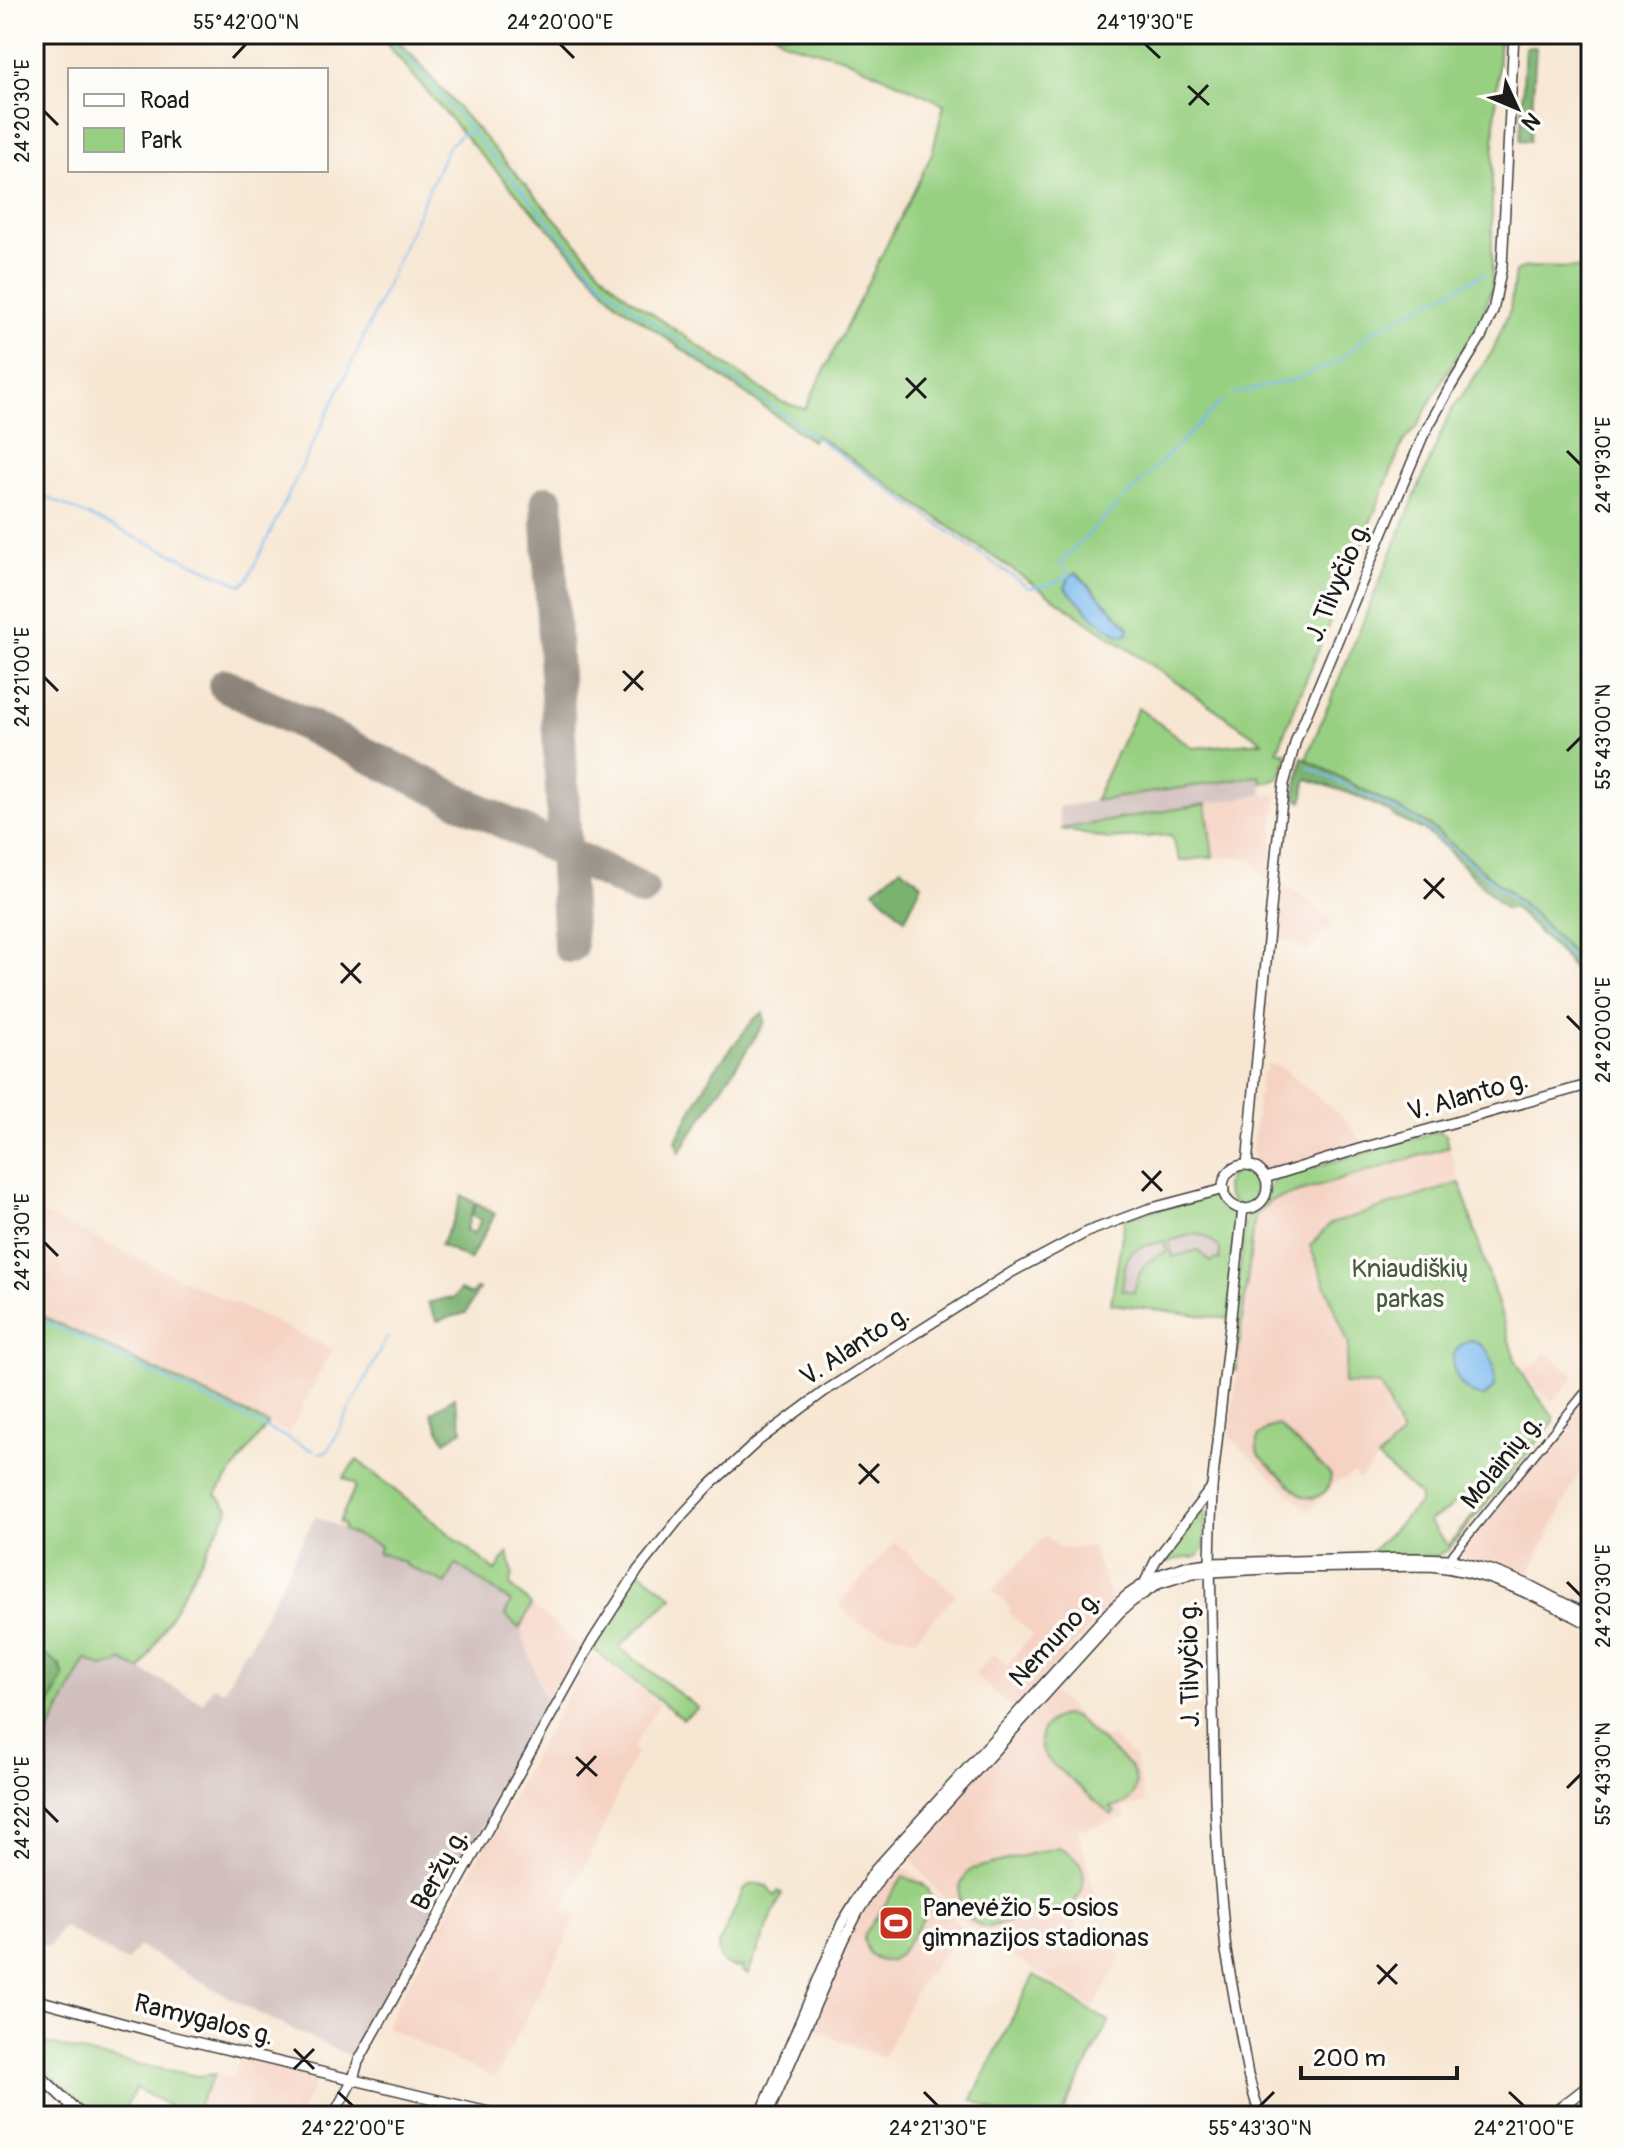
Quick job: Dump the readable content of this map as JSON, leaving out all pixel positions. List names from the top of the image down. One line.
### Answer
{"streets":{"main road":["J. Tilvyčio g.","V. Alanto g.","Nemuno g.","Beržų g.","Ramygalos g."],"street":["Molainių g."]},"crossings":[["J. Tilvyčio g.","V. Alanto g."],["J. Tilvyčio g.","Nemuno g."],["V. Alanto g.","Beržų g."],["Molainių g.","Nemuno g."],["Beržų g.","Ramygalos g."]],"parks":["Kniaudiškių parkas"],"places":{"sports":["Panevėžio 5-osios gimnazijos stadionas"]},"legend":["Road","Park"],"scale_bar":"200 m","north":"bottom right","coordinates":["55°42'00\"N","24°20'00\"E","24°19'30\"E","24°20'30\"E","24°21'00\"E","55°43'00\"N","24°21'30\"E","55°43'30\"N","24°22'00\"E"]}
